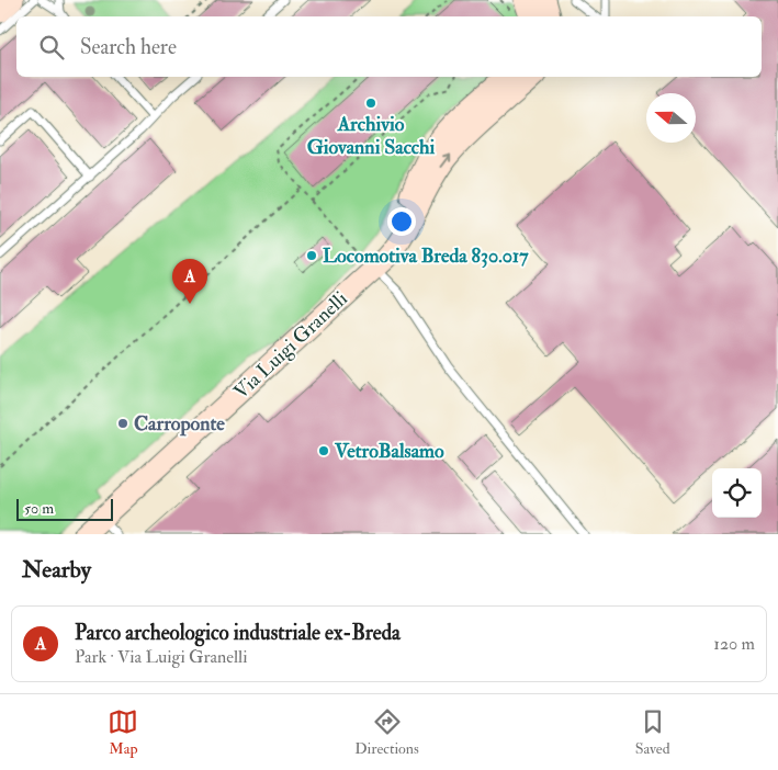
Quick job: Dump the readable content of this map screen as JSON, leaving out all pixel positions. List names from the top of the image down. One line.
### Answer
{"streets":{"street":["Via Luigi Granelli"]},"places":["Archivio Giovanni Sacchi","Locomotiva Breda 830.017","Carroponte","VetroBalsamo"],"scale_bar":"50 m","north":"left","page":{"search":"Search here","pins":"A","scale":"50 m","heading":"Nearby","list":[{"mark":"A","name":"Parco archeologico industriale ex-Breda","note":"Park · Via Luigi Granelli","value":"120 m"}],"nav":["Map","Directions","Saved"]}}
